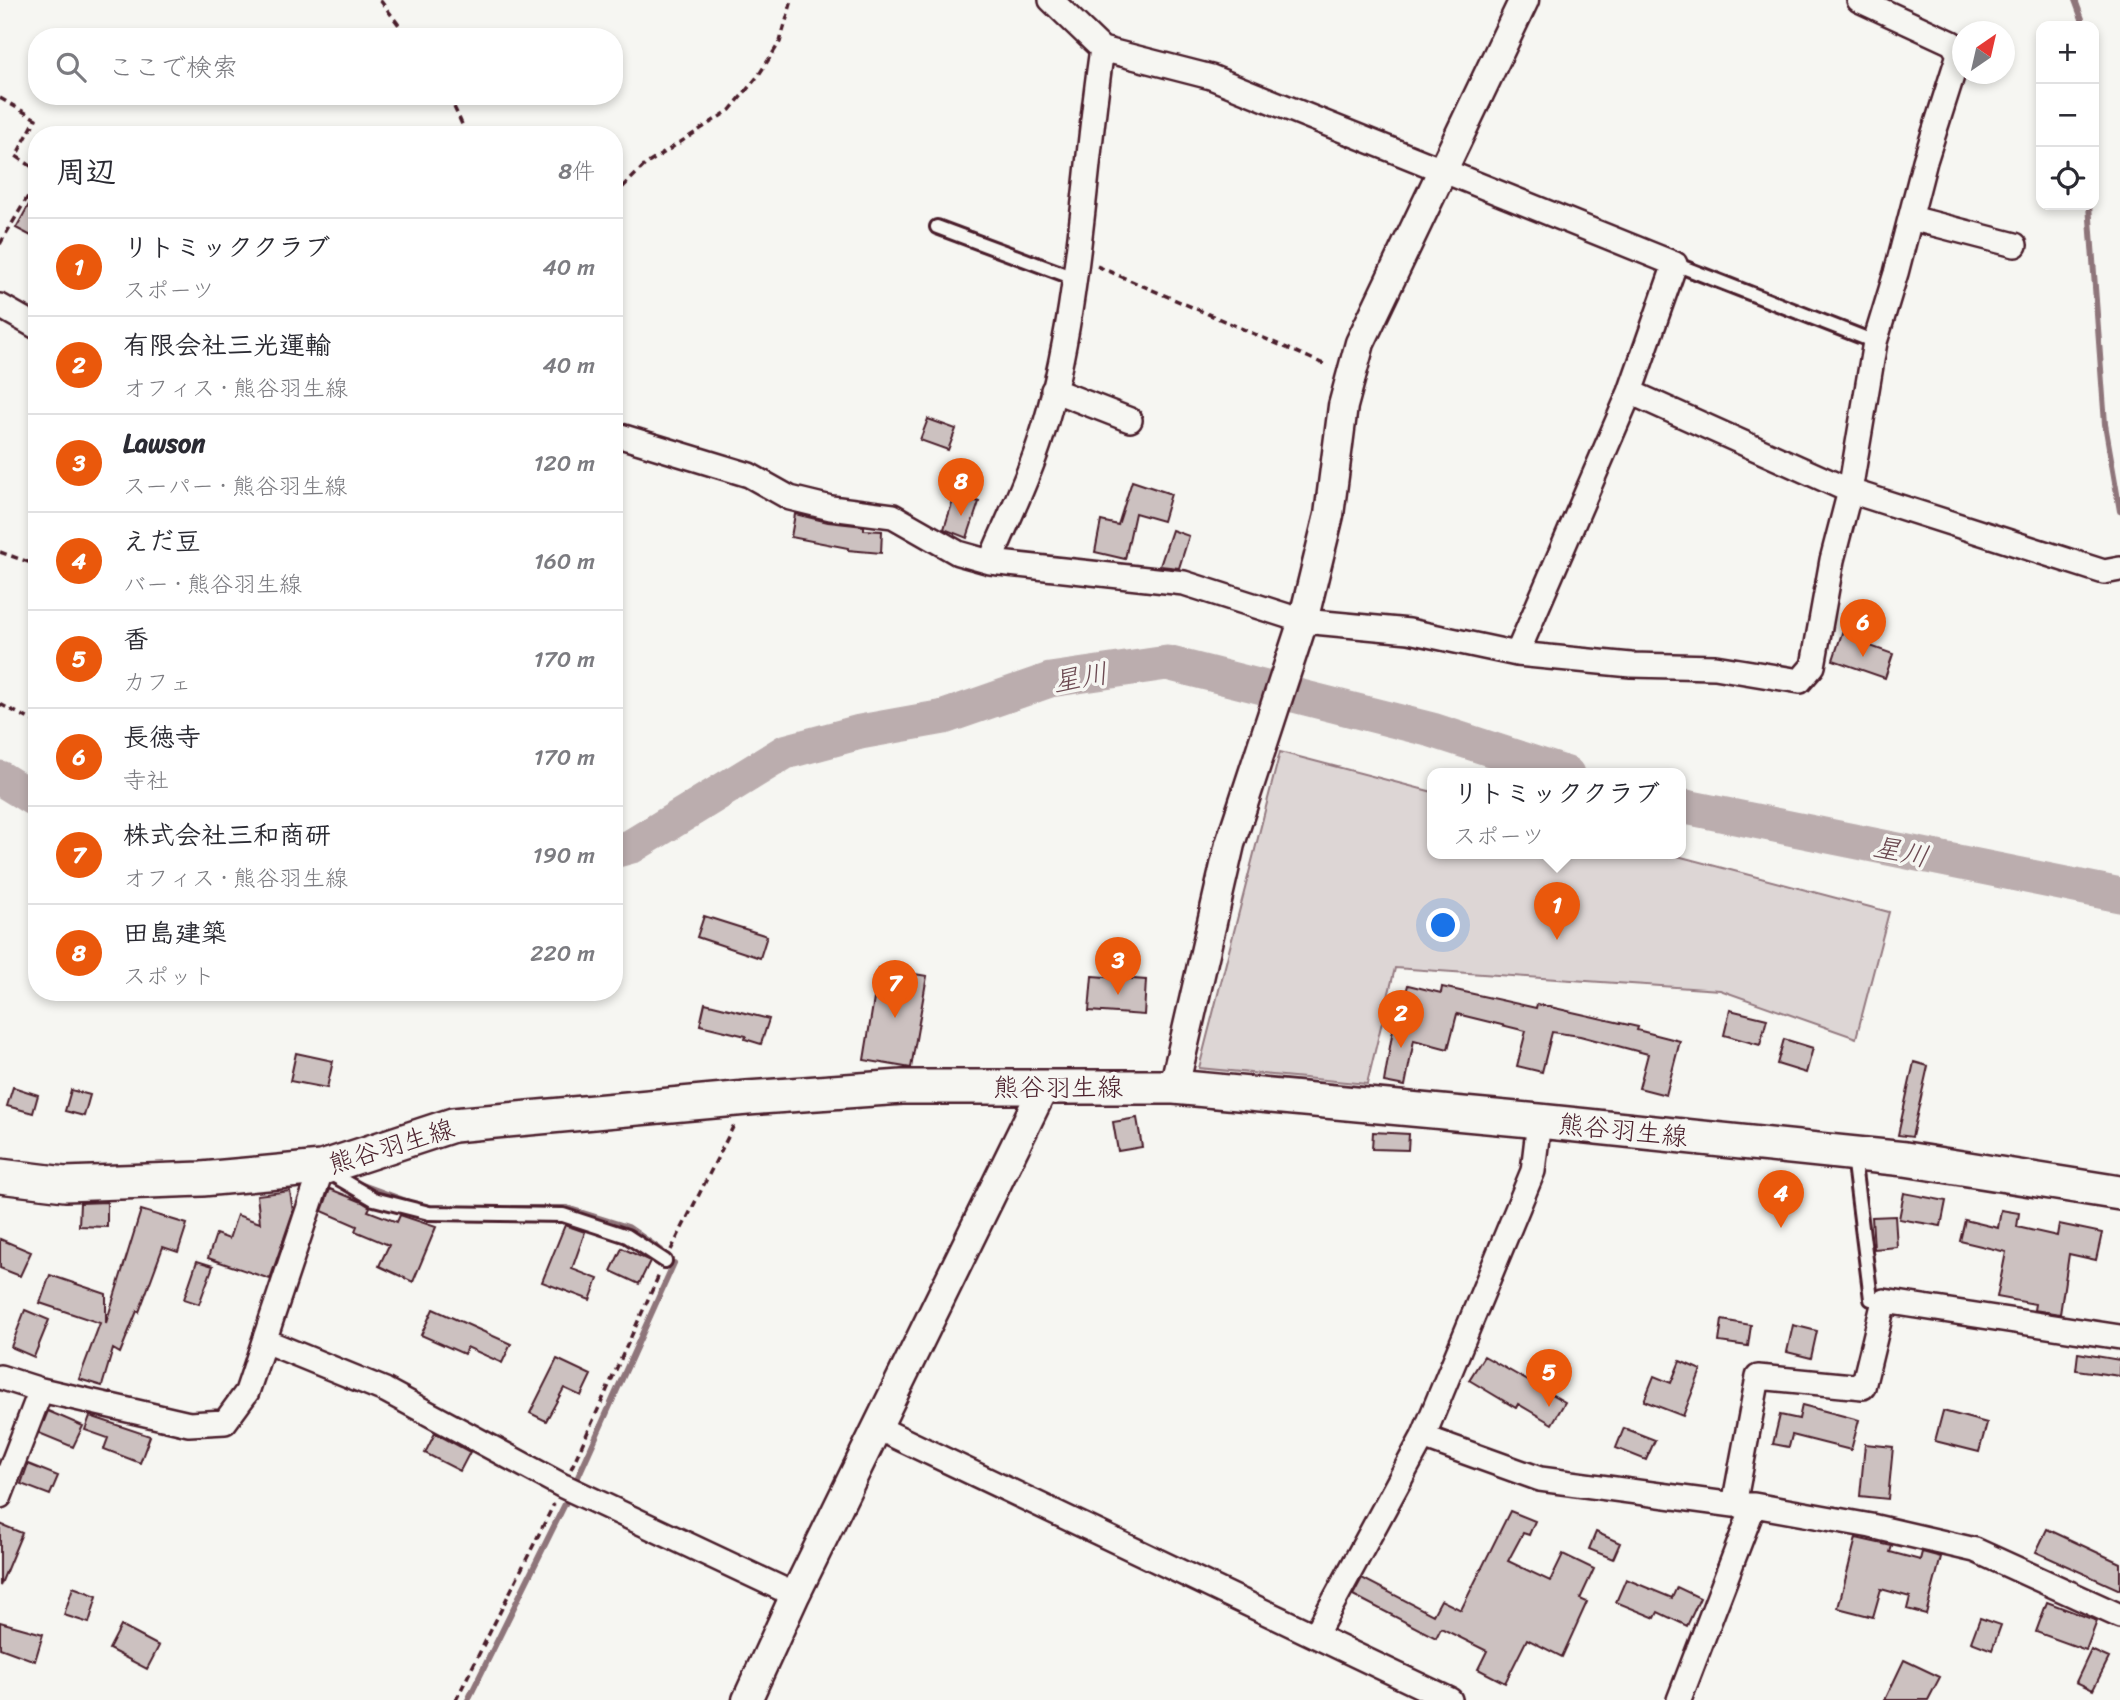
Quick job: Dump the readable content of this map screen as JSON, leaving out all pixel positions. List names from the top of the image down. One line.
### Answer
{"streets":{"main road":["熊谷羽生線"]},"water":["星川"],"north":"top right","page":{"map_buttons":["+","−"],"search":"ここで検索","heading":["周辺","8件"],"list":[{"mark":"1","name":"リトミッククラブ","note":"スポーツ","value":"40 m"},{"mark":"2","name":"有限会社三光運輸","note":"オフィス · 熊谷羽生線","value":"40 m"},{"mark":"3","name":"Lawson","note":"スーパー · 熊谷羽生線","value":"120 m"},{"mark":"4","name":"えだ豆","note":"バー · 熊谷羽生線","value":"160 m"},{"mark":"5","name":"香","note":"カフェ","value":"170 m"},{"mark":"6","name":"長徳寺","note":"寺社","value":"170 m"},{"mark":"7","name":"株式会社三和商研","note":"オフィス · 熊谷羽生線","value":"190 m"},{"mark":"8","name":"田島建築","note":"スポット","value":"220 m"}],"pins":["8","6","1","3","7","2","4","5"],"popup":["リトミッククラブ","スポーツ"]}}
